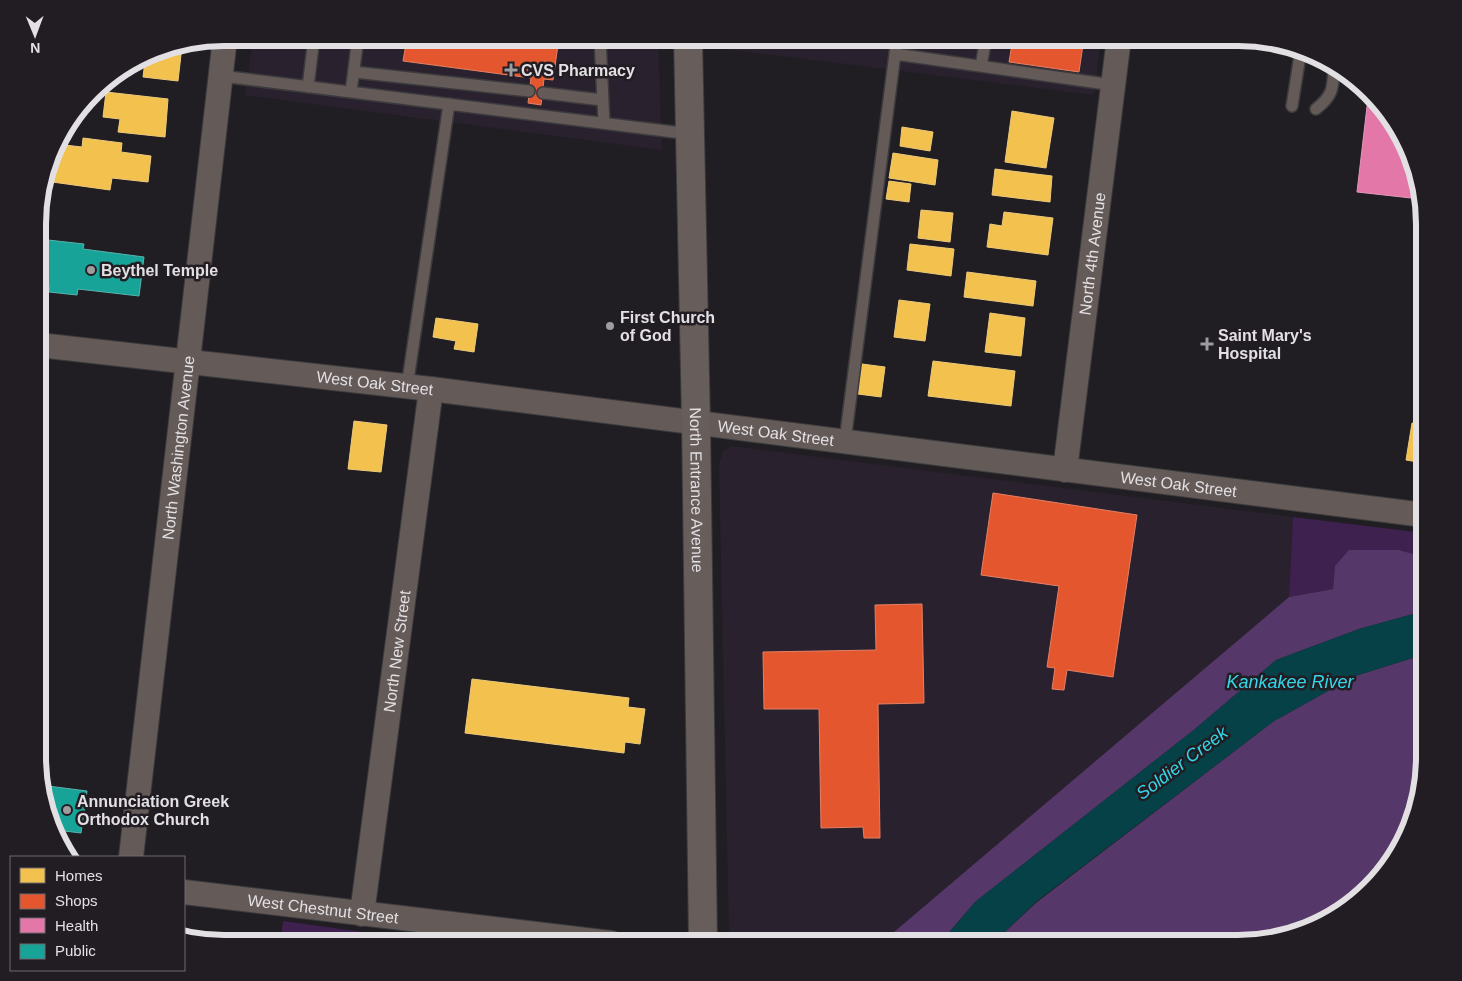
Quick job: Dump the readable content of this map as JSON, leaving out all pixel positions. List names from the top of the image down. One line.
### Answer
{"streets":{"main road":["North Entrance Avenue"],"street":["North 4th Avenue","West Oak Street","North Washington Avenue","North New Street","West Chestnut Street"]},"crossings":[["North 4th Avenue","West Oak Street"],["West Oak Street","North Washington Avenue"],["West Oak Street","North Entrance Avenue"],["West Oak Street","North New Street"],["North New Street","West Chestnut Street"]],"water":["Kankakee River","Soldier Creek"],"places":{"health":["CVS Pharmacy","Saint Mary's Hospital"],"other":["Beythel Temple","First Church of God","Annunciation Greek Orthodox Church"]},"legend":["Homes","Shops","Health","Public"],"north":"bottom"}
